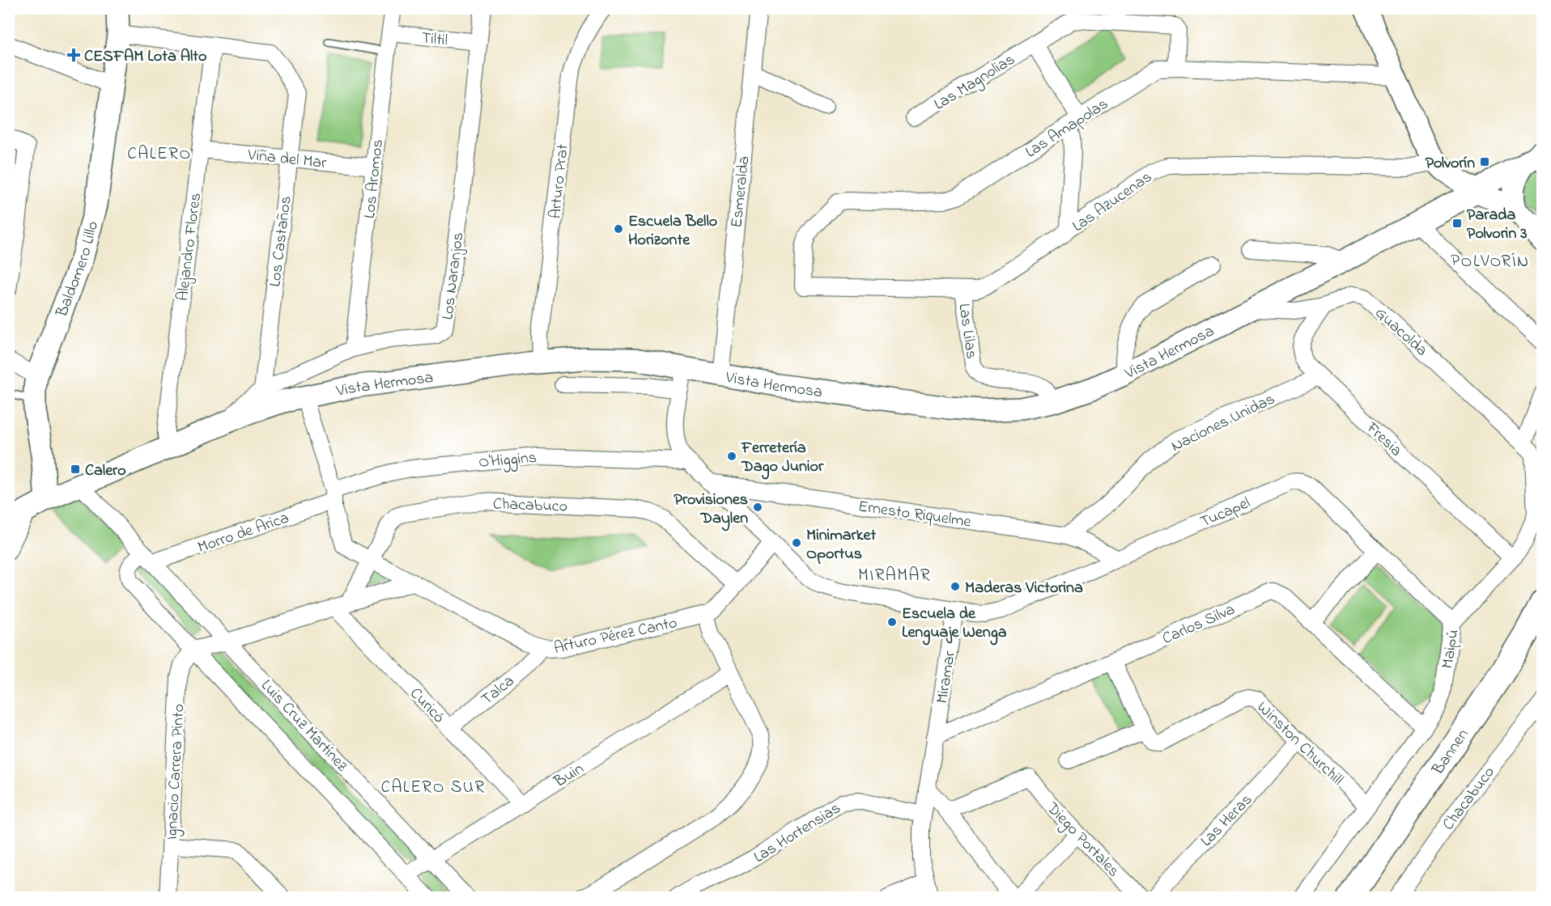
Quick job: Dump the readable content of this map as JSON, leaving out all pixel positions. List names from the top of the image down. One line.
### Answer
{"streets":{"main road":["Baldomero Lillo","Vista Hermosa","Bannen"],"street":["Tiltil","Las Magnolias","Las Amapolas","Viña del Mar","Los Aromos","Arturo Prat","Esmeralda","Las Azucenas","Los Castaños","Alejandro Flores","Los Naranjos","Las Lilas","Guacolda","Naciones Unidas","Fresia","O'Higgins","Chacabuco","Tucapel","Ernesto Riquelme","Morro de Arica","Carlos Silva","Arturo Pérez Canto","Maipú","Miramar","Talca","Curicó","Luis Cruz Martínez","Winston Churchill","Ignacio Carrera Pinto","Buin","Las Heras","Las Hortensias","Diego Portales"]},"crossings":[["Tiltil","Los Aromos"],["Tiltil","Los Naranjos"],["Las Amapolas","Las Azucenas"],["Viña del Mar","Los Aromos"],["Viña del Mar","Los Castaños"],["Viña del Mar","Alejandro Flores"],["Los Aromos","Los Naranjos"],["Arturo Prat","Vista Hermosa"],["Esmeralda","Vista Hermosa"],["Las Azucenas","Las Lilas"],["Los Castaños","Alejandro Flores"],["Los Castaños","Los Naranjos"],["Alejandro Flores","Vista Hermosa"],["Baldomero Lillo","Vista Hermosa"],["Los Naranjos","Vista Hermosa"],["Las Lilas","Vista Hermosa"],["Guacolda","Vista Hermosa"],["Guacolda","Fresia"],["Guacolda","Maipú"],["Vista Hermosa","Arturo Pérez Canto"],["Vista Hermosa","Luis Cruz Martínez"],["Naciones Unidas","Fresia"],["Naciones Unidas","Ernesto Riquelme"],["Fresia","Maipú"],["O'Higgins","Morro de Arica"],["O'Higgins","Arturo Pérez Canto"],["Chacabuco","Arturo Pérez Canto"],["Chacabuco","Curicó"],["Tucapel","Ernesto Riquelme"],["Tucapel","Maipú"],["Tucapel","Miramar"],["Morro de Arica","Arturo Pérez Canto"],["Morro de Arica","Luis Cruz Martínez"],["Carlos Silva","Maipú"],["Carlos Silva","Miramar"],["Arturo Pérez Canto","Talca"],["Maipú","Winston Churchill"],["Miramar","Las Hortensias"],["Talca","Curicó"],["Curicó","Buin"],["Luis Cruz Martínez","Ignacio Carrera Pinto"],["Luis Cruz Martínez","Buin"],["Winston Churchill","Las Heras"]],"districts":["CALERO","POLVORÍN","MIRAMAR","CALERO SUR"],"places":{"health":["CESFAM Lota Alto"],"transit":["Polvorín","Parada Polvorin 3","Calero"],"other":["Escuela Bello Horizonte","Ferretería Dago Junior","Provisiones Daylen","Minimarket Oportus","Maderas Victorina","Escuela de Lenguaje Wenga"]}}
